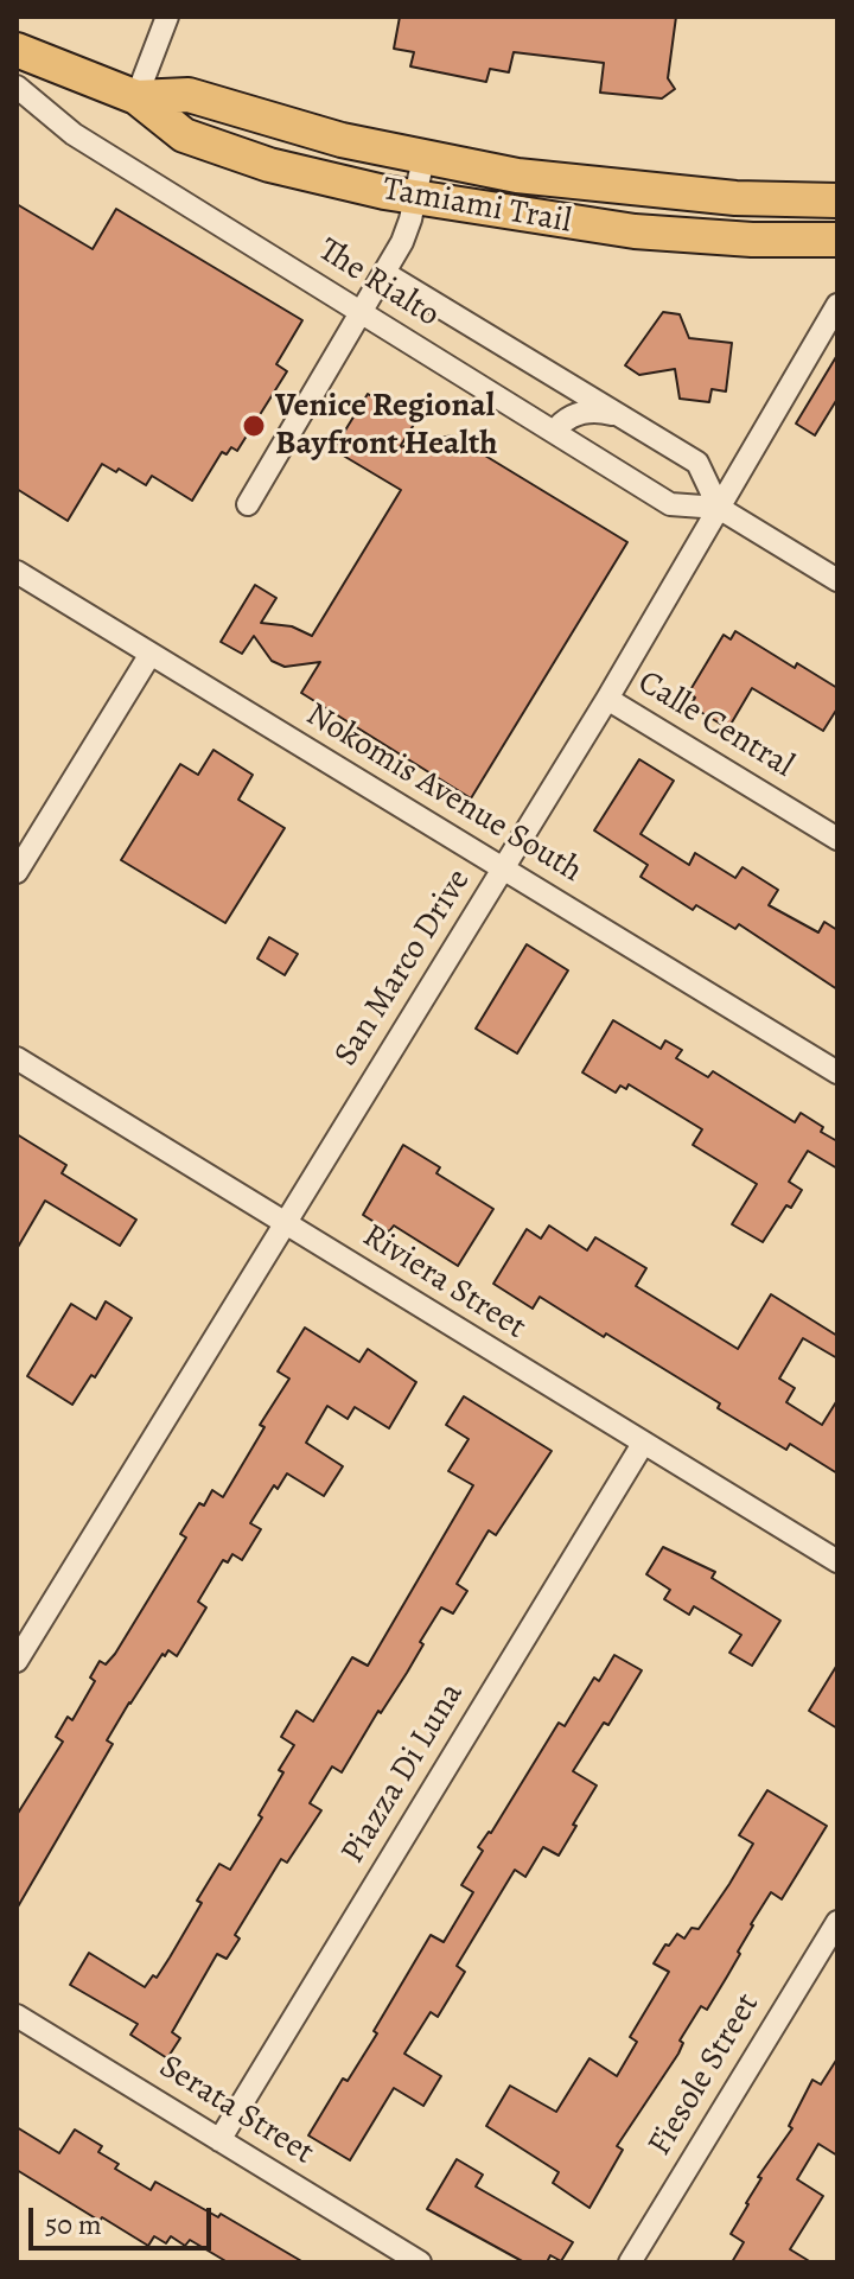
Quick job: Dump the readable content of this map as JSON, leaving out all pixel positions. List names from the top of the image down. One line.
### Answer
{"streets":{"main road":["Tamiami Trail"],"street":["The Rialto","Calle Central","Nokomis Avenue South","San Marco Drive","Riviera Street","Piazza Di Luna","Fiesole Street","Serata Street"]},"crossings":[["The Rialto","San Marco Drive"],["Calle Central","San Marco Drive"],["Nokomis Avenue South","San Marco Drive"],["San Marco Drive","Riviera Street"],["Riviera Street","Piazza Di Luna"],["Piazza Di Luna","Serata Street"]],"places":["Venice Regional Bayfront Health"],"scale_bar":"50 m"}
